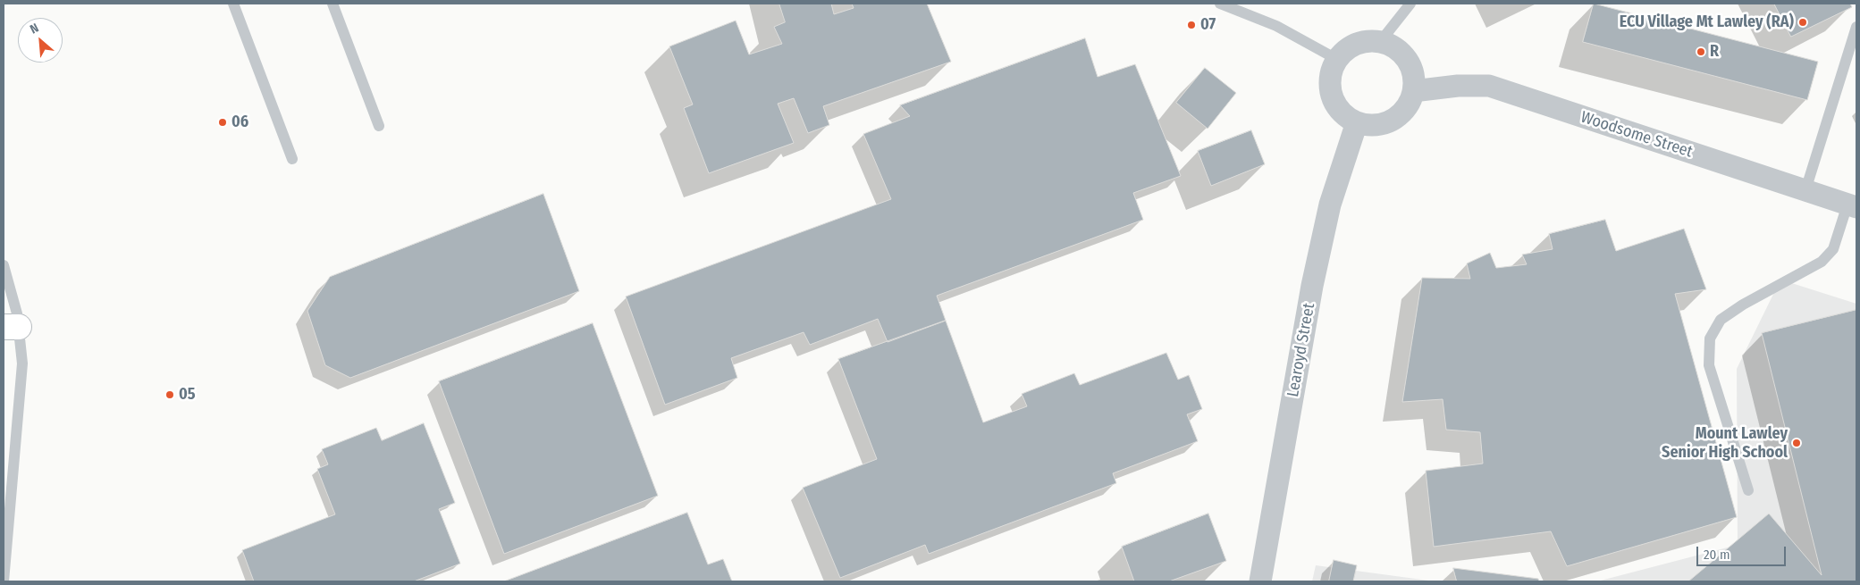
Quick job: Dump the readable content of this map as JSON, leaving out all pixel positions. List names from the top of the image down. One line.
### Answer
{"streets":{"street":["Woodsome Street","Learoyd Street"]},"crossings":[["Woodsome Street","Learoyd Street"]],"places":["ECU Village Mt Lawley (RA)","07","R","06","05","Mount Lawley Senior High School"],"scale_bar":"20 m","north":"top left"}
